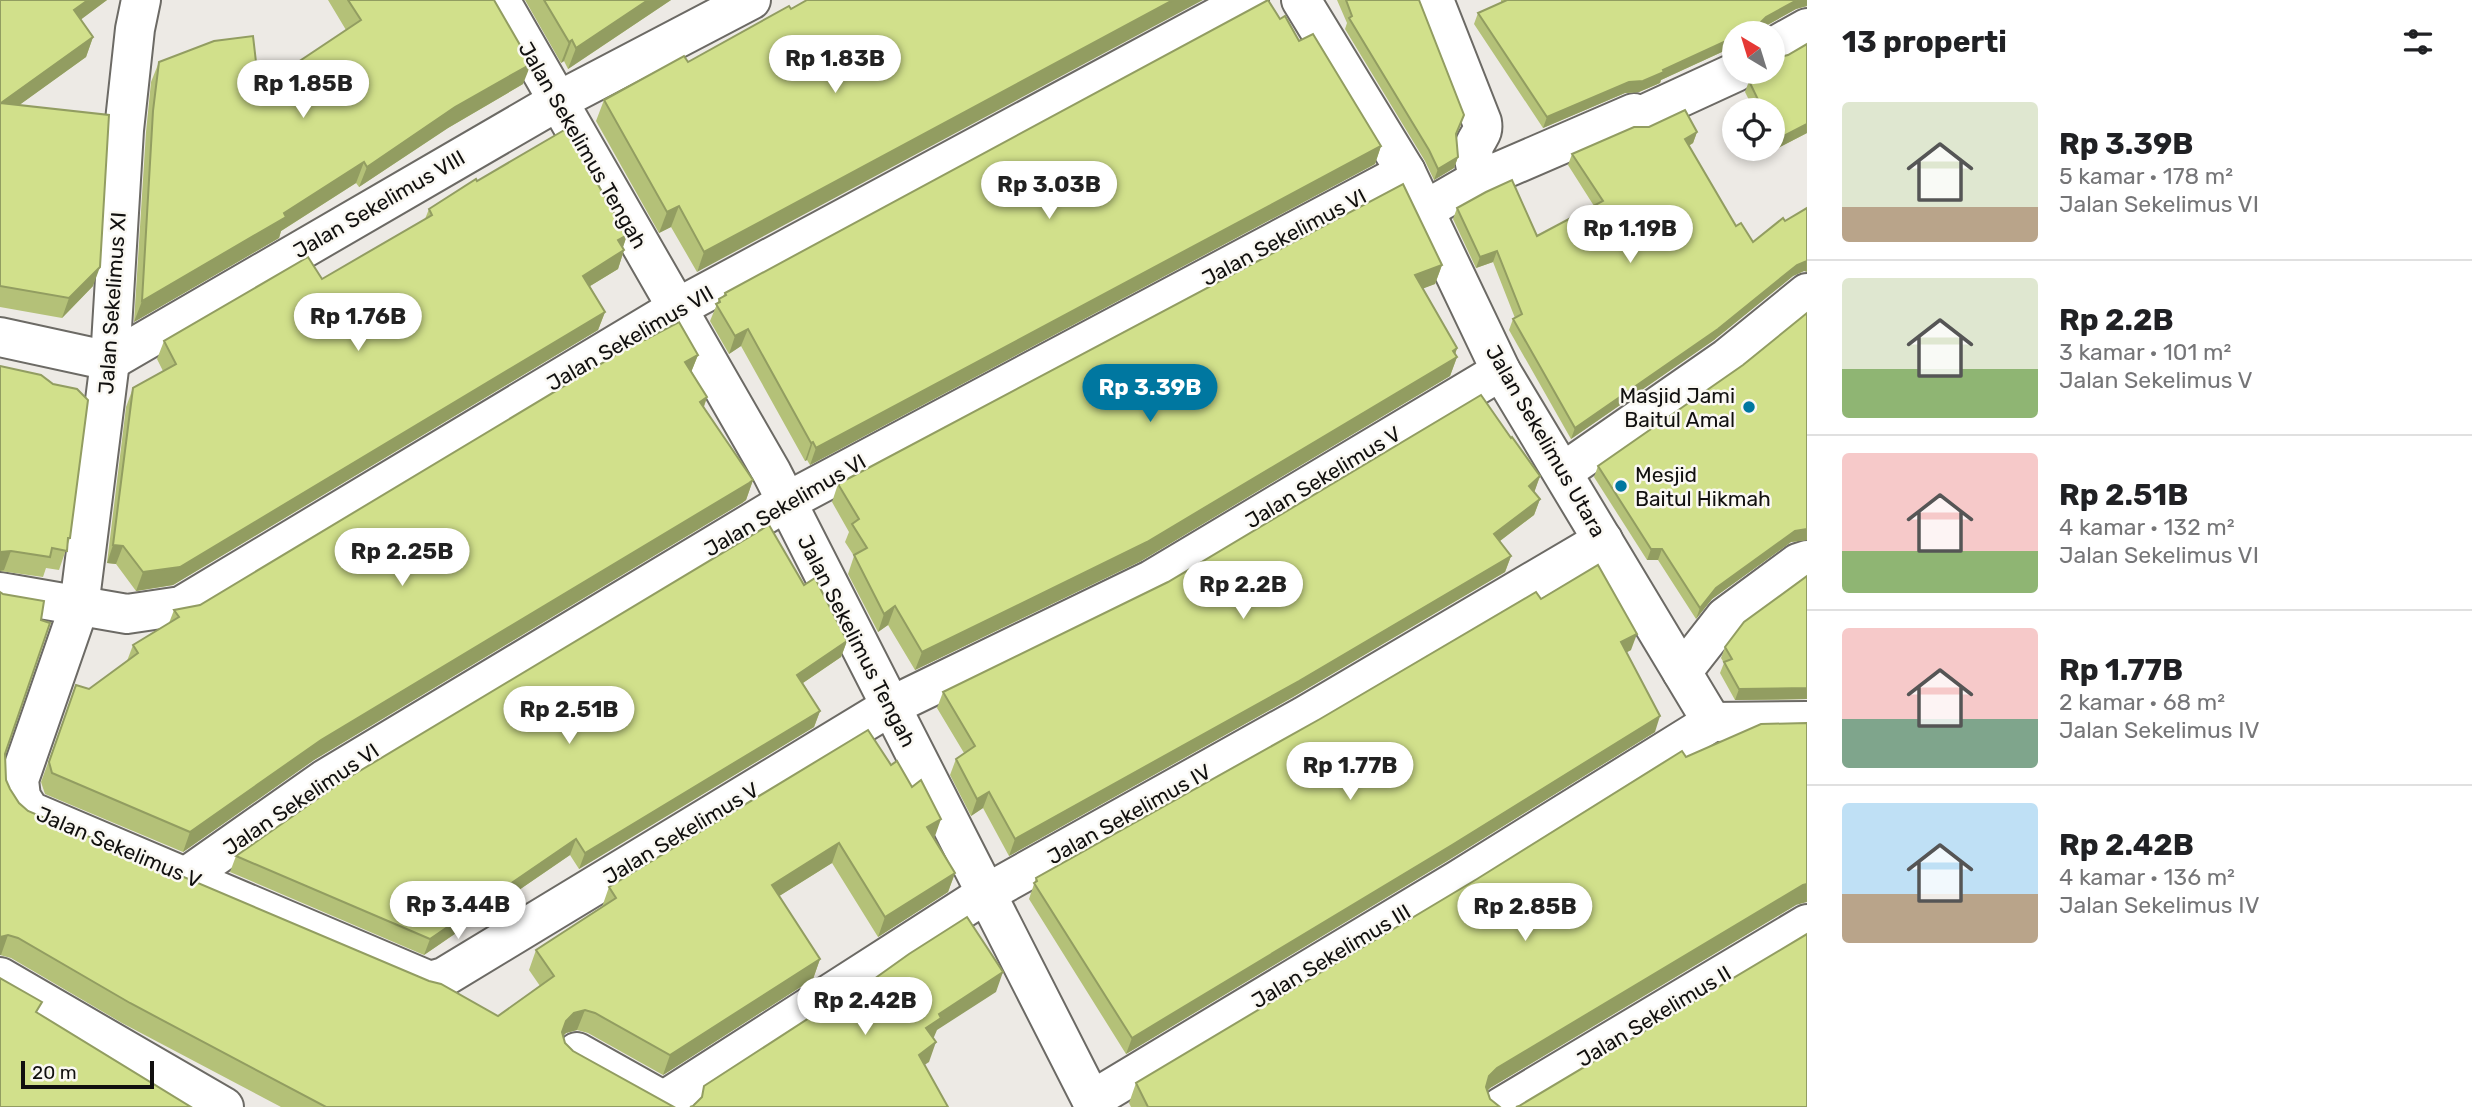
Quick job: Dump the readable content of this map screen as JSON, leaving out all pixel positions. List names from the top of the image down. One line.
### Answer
{"streets":{"street":["Jalan Sekelimus Tengah","Jalan Sekelimus VIII","Jalan Sekelimus VI","Jalan Sekelimus XI","Jalan Sekelimus VII","Jalan Sekelimus Utara","Jalan Sekelimus V","Jalan Sekelimus IV","Jalan Sekelimus III","Jalan Sekelimus II"]},"crossings":[["Jalan Sekelimus Tengah","Jalan Sekelimus VIII"],["Jalan Sekelimus Tengah","Jalan Sekelimus VI"],["Jalan Sekelimus Tengah","Jalan Sekelimus VII"],["Jalan Sekelimus Tengah","Jalan Sekelimus V"],["Jalan Sekelimus Tengah","Jalan Sekelimus IV"],["Jalan Sekelimus Tengah","Jalan Sekelimus III"],["Jalan Sekelimus VIII","Jalan Sekelimus XI"],["Jalan Sekelimus VI","Jalan Sekelimus Utara"],["Jalan Sekelimus VI","Jalan Sekelimus V"],["Jalan Sekelimus XI","Jalan Sekelimus VII"],["Jalan Sekelimus XI","Jalan Sekelimus V"],["Jalan Sekelimus VII","Jalan Sekelimus V"],["Jalan Sekelimus Utara","Jalan Sekelimus V"],["Jalan Sekelimus Utara","Jalan Sekelimus IV"],["Jalan Sekelimus Utara","Jalan Sekelimus III"]],"places":["Masjid Jami Baitul Amal","Mesjid Baitul Hikmah"],"scale_bar":"20 m","north":"top left","page":{"heading":"13 properti","price":["Rp 1.83B","Rp 1.85B","Rp 3.03B","Rp 1.19B","Rp 1.76B","Rp 3.39B","Rp 2.25B","Rp 2.2B","Rp 2.51B","Rp 1.77B","Rp 3.44B","Rp 2.85B","Rp 2.42B"],"list":[{"name":"Rp 3.39B","note":"5 kamar · 178 m² · Jalan Sekelimus VI"},{"name":"Rp 2.2B","note":"3 kamar · 101 m² · Jalan Sekelimus V"},{"name":"Rp 2.51B","note":"4 kamar · 132 m² · Jalan Sekelimus VI"},{"name":"Rp 1.77B","note":"2 kamar · 68 m² · Jalan Sekelimus IV"},{"name":"Rp 2.42B","note":"4 kamar · 136 m² · Jalan Sekelimus IV"}],"scale":"20 m"}}
